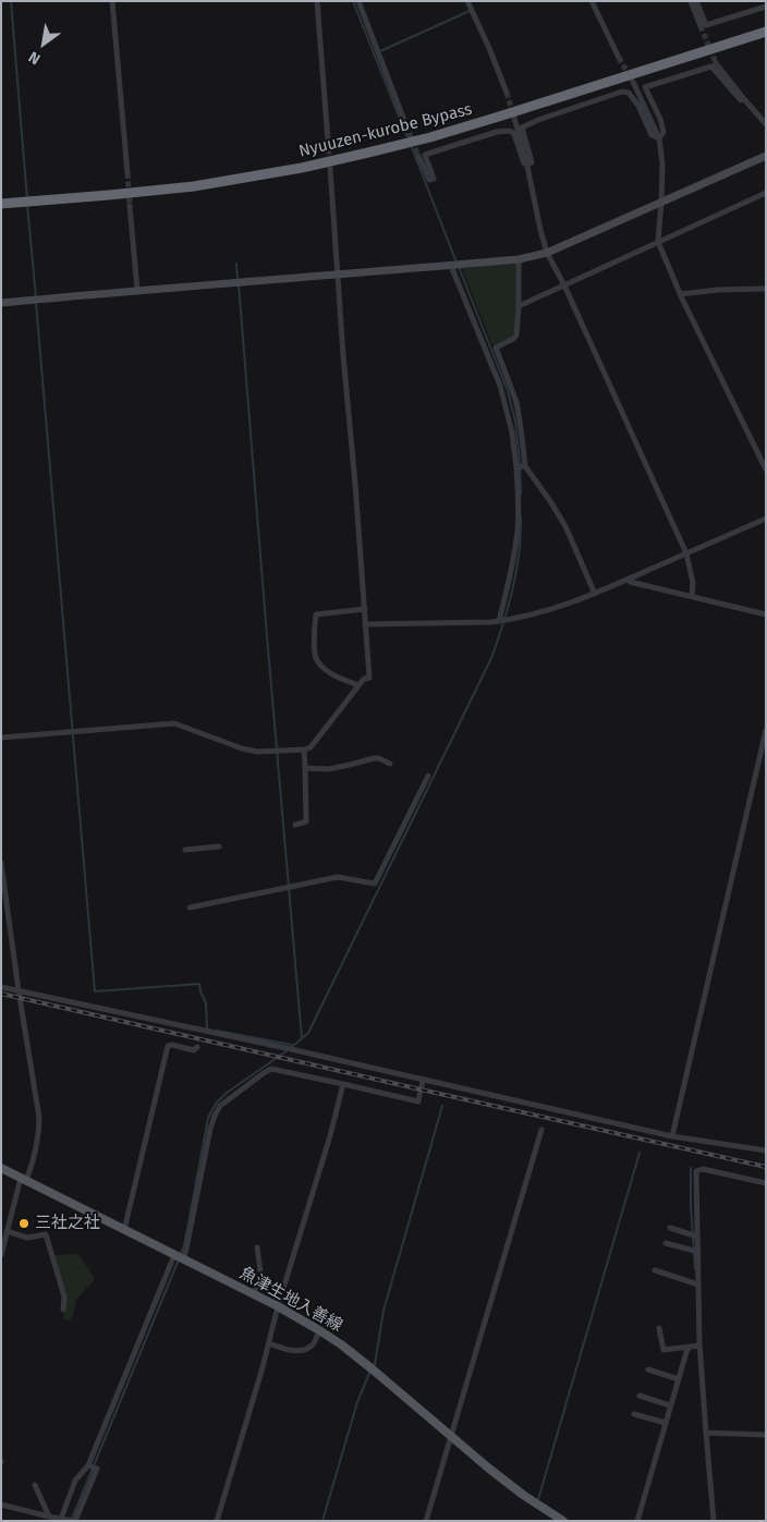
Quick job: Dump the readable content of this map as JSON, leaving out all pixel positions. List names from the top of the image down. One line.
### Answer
{"streets":{"highway":["Nyuuzen-kurobe Bypass"],"main road":["魚津生地入善線"]},"places":["三社之社"],"north":"bottom left"}
